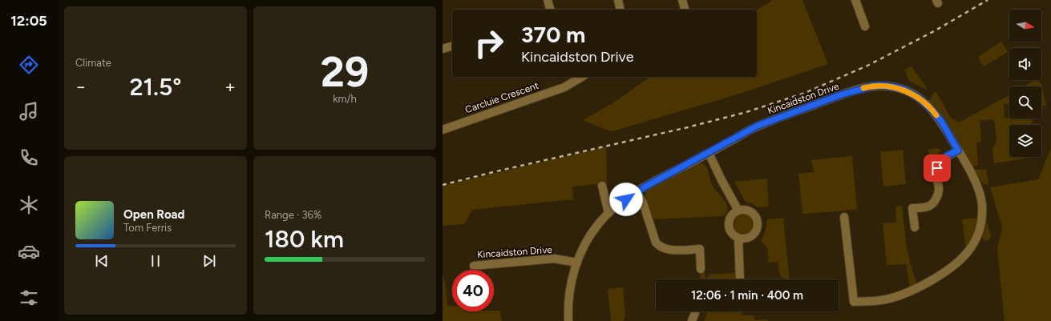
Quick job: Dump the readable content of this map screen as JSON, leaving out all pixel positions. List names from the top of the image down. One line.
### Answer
{"streets":{"street":["Carcluie Crescent","Kincaidston Drive"]},"north":"right","page":{"tabs":"12:05","tile":["Climate",["29","km/h"],["Range · 36%","180 km"]],"turn":["370 m","Kincaidston Drive"],"heat":["−","21.5°","+"],"song":["Open Road","Tom Ferris"],"limit":"40","trip":"12:06 · 1 min · 400 m"}}
